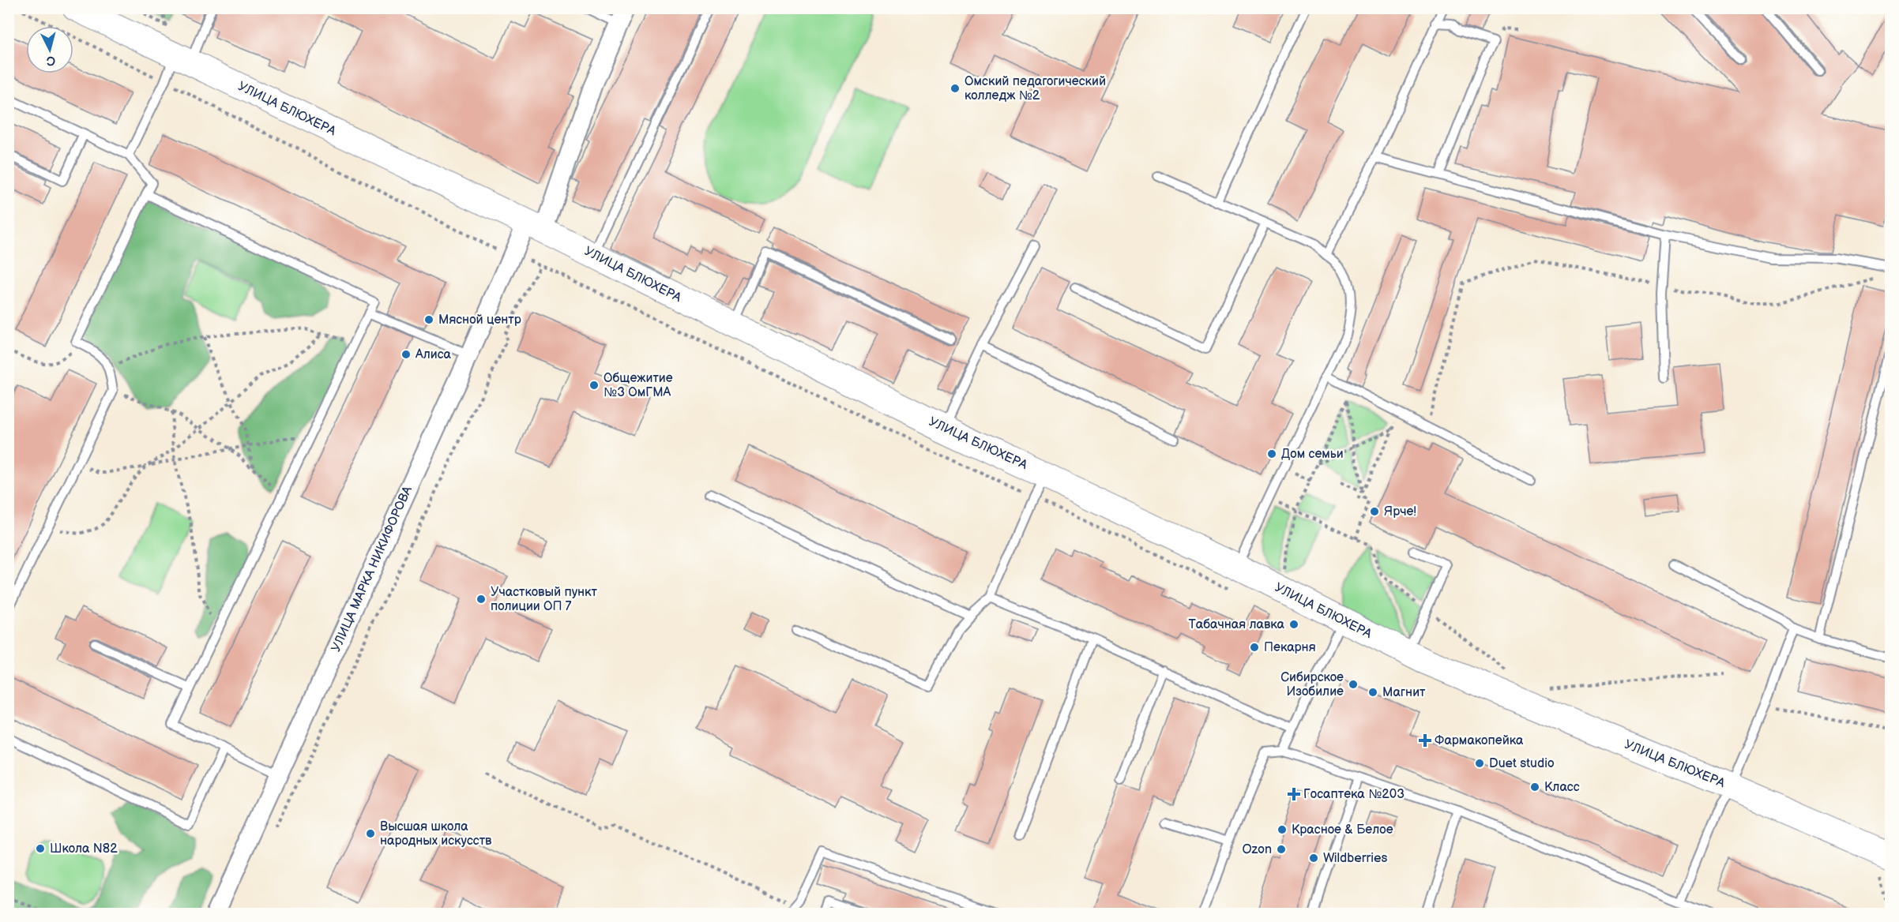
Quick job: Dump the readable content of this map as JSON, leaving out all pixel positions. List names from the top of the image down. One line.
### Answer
{"streets":{"street":["УЛИЦА БЛЮХЕРА","УЛИЦА МАРКА НИКИФОРОВА"]},"crossings":[["УЛИЦА БЛЮХЕРА","УЛИЦА МАРКА НИКИФОРОВА"]],"places":{"other":["Омский педагогический колледж №2","Мясной центр","Алиса","Общежитие №3 ОмГМА","Дом семьи","Ярче!","Участковый пункт полиции ОП 7","Табачная лавка","Пекарня","Сибирское Изобилие","Магнит","Duet studio","Класс","Красное & Белое","Высшая школа народных искусств","Школа N82","Ozon","Wildberries"],"health":["Фармакопейка","Госаптека №203"]},"north":"bottom"}
